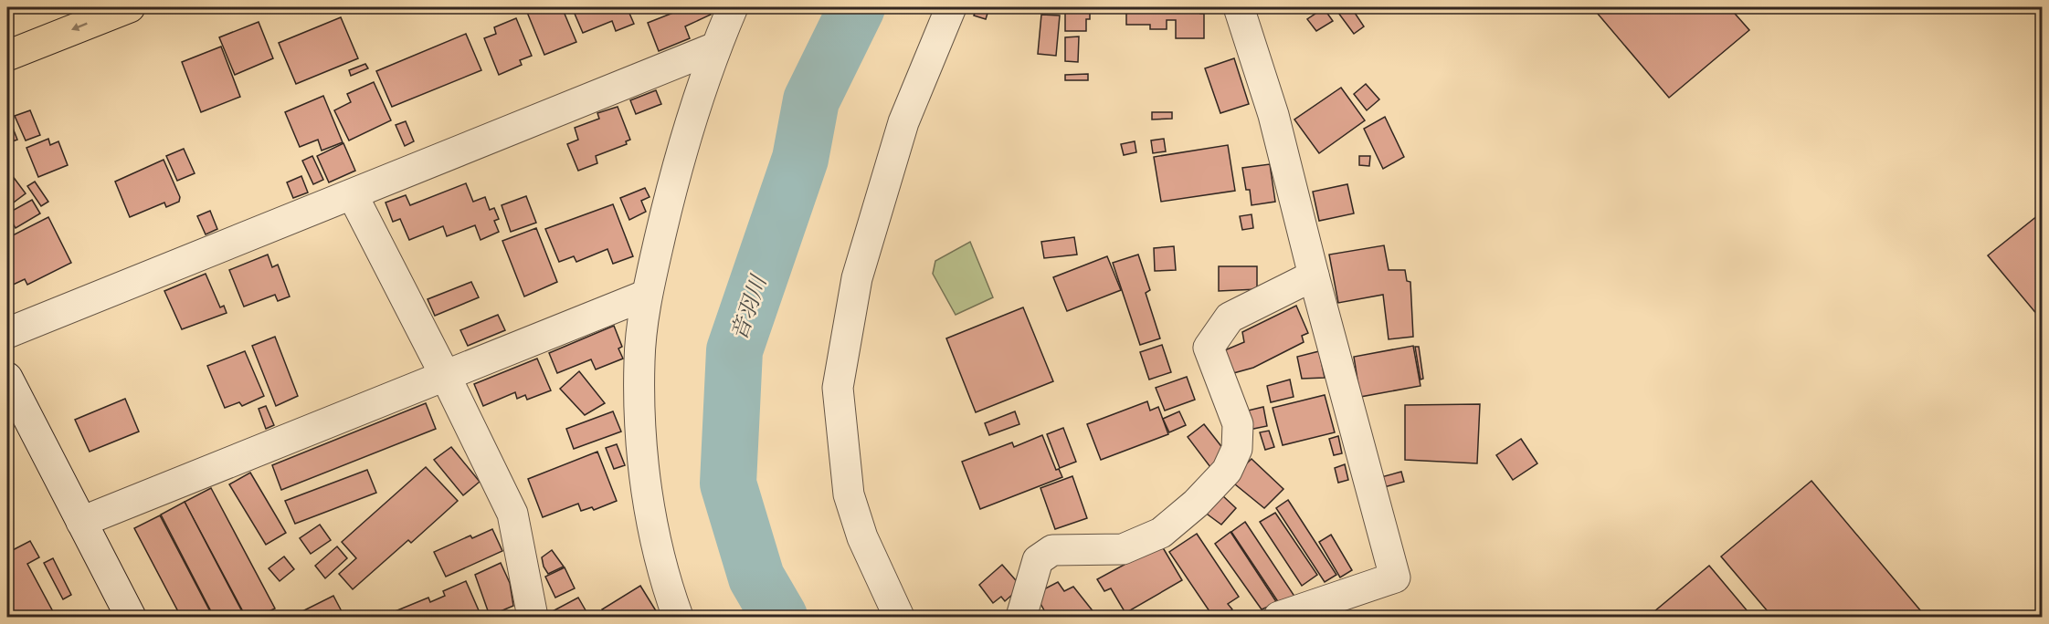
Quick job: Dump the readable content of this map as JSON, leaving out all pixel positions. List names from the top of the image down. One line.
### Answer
{"water":["音羽川"]}
